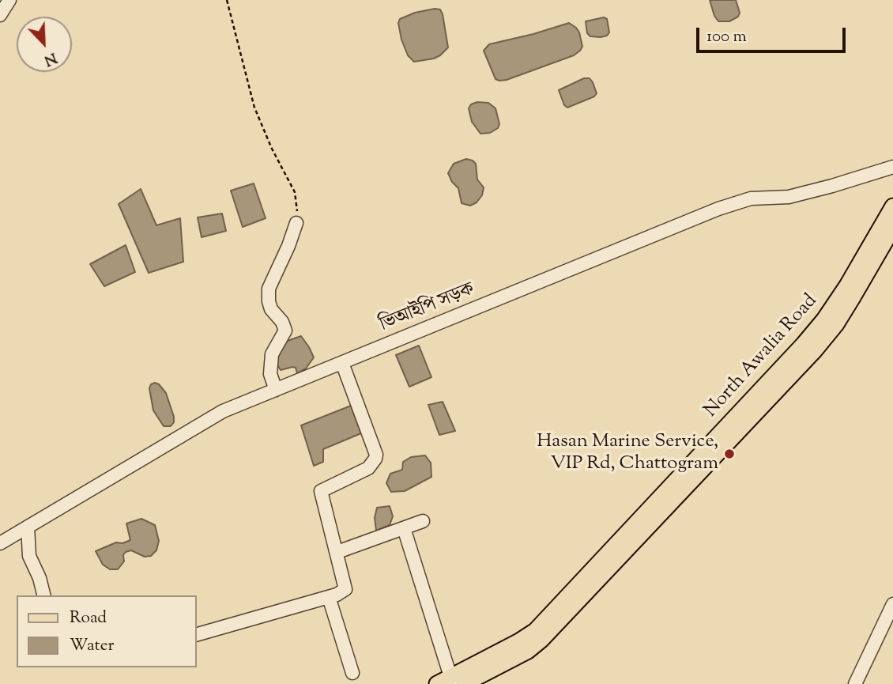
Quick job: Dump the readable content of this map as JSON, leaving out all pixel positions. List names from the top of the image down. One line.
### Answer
{"streets":{"main road":["North Awalia Road"],"street":["ভিআইপি সড়ক"]},"places":["Hasan Marine Service, VIP Rd, Chattogram"],"legend":["Road","Water"],"scale_bar":"100 m","north":"bottom right"}
